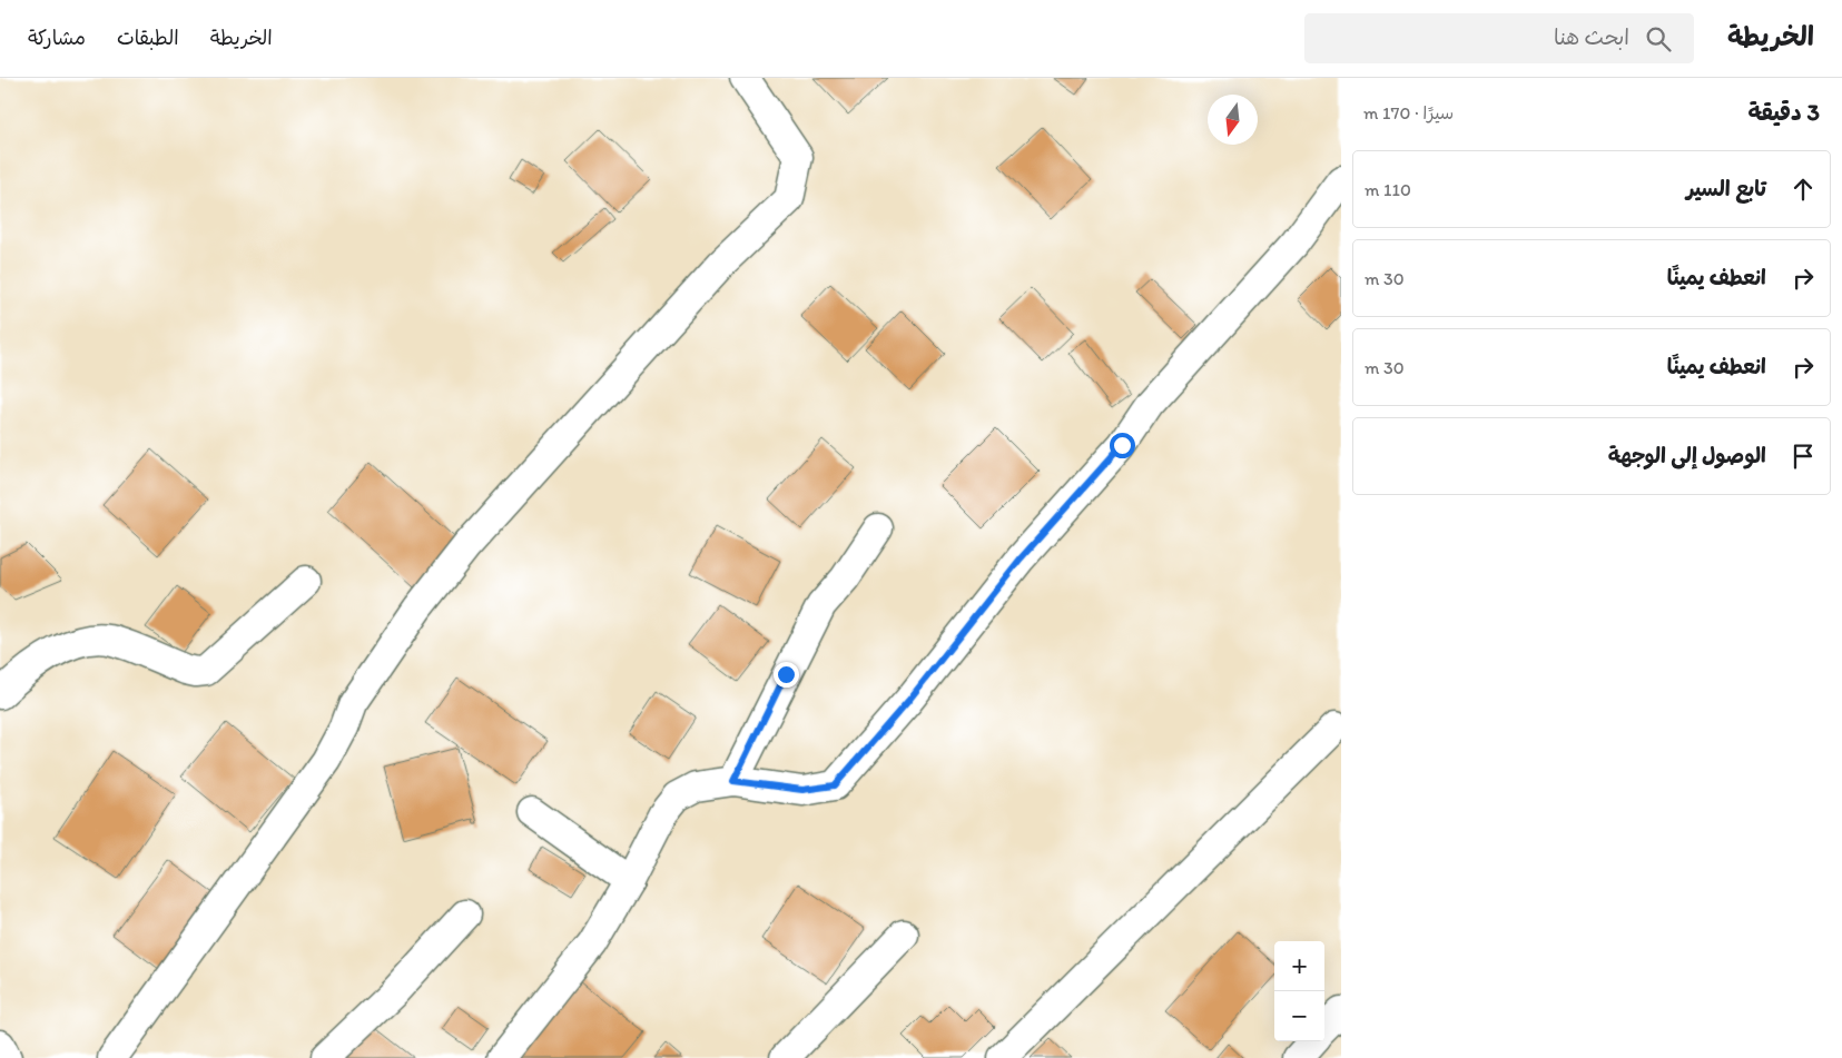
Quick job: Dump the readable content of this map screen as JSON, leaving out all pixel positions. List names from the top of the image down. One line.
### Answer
{"north":"bottom","page":{"header":"الخريطة","search":"ابحث هنا","nav":["الخريطة","الطبقات","مشاركة"],"heading":["3 دقيقة","سيرًا · 170 m"],"list":[["تابع السير","110 m"],["انعطف يمينًا","30 m"],["انعطف يمينًا","30 m"],"الوصول إلى الوجهة"],"map_buttons":["+","−"]}}
